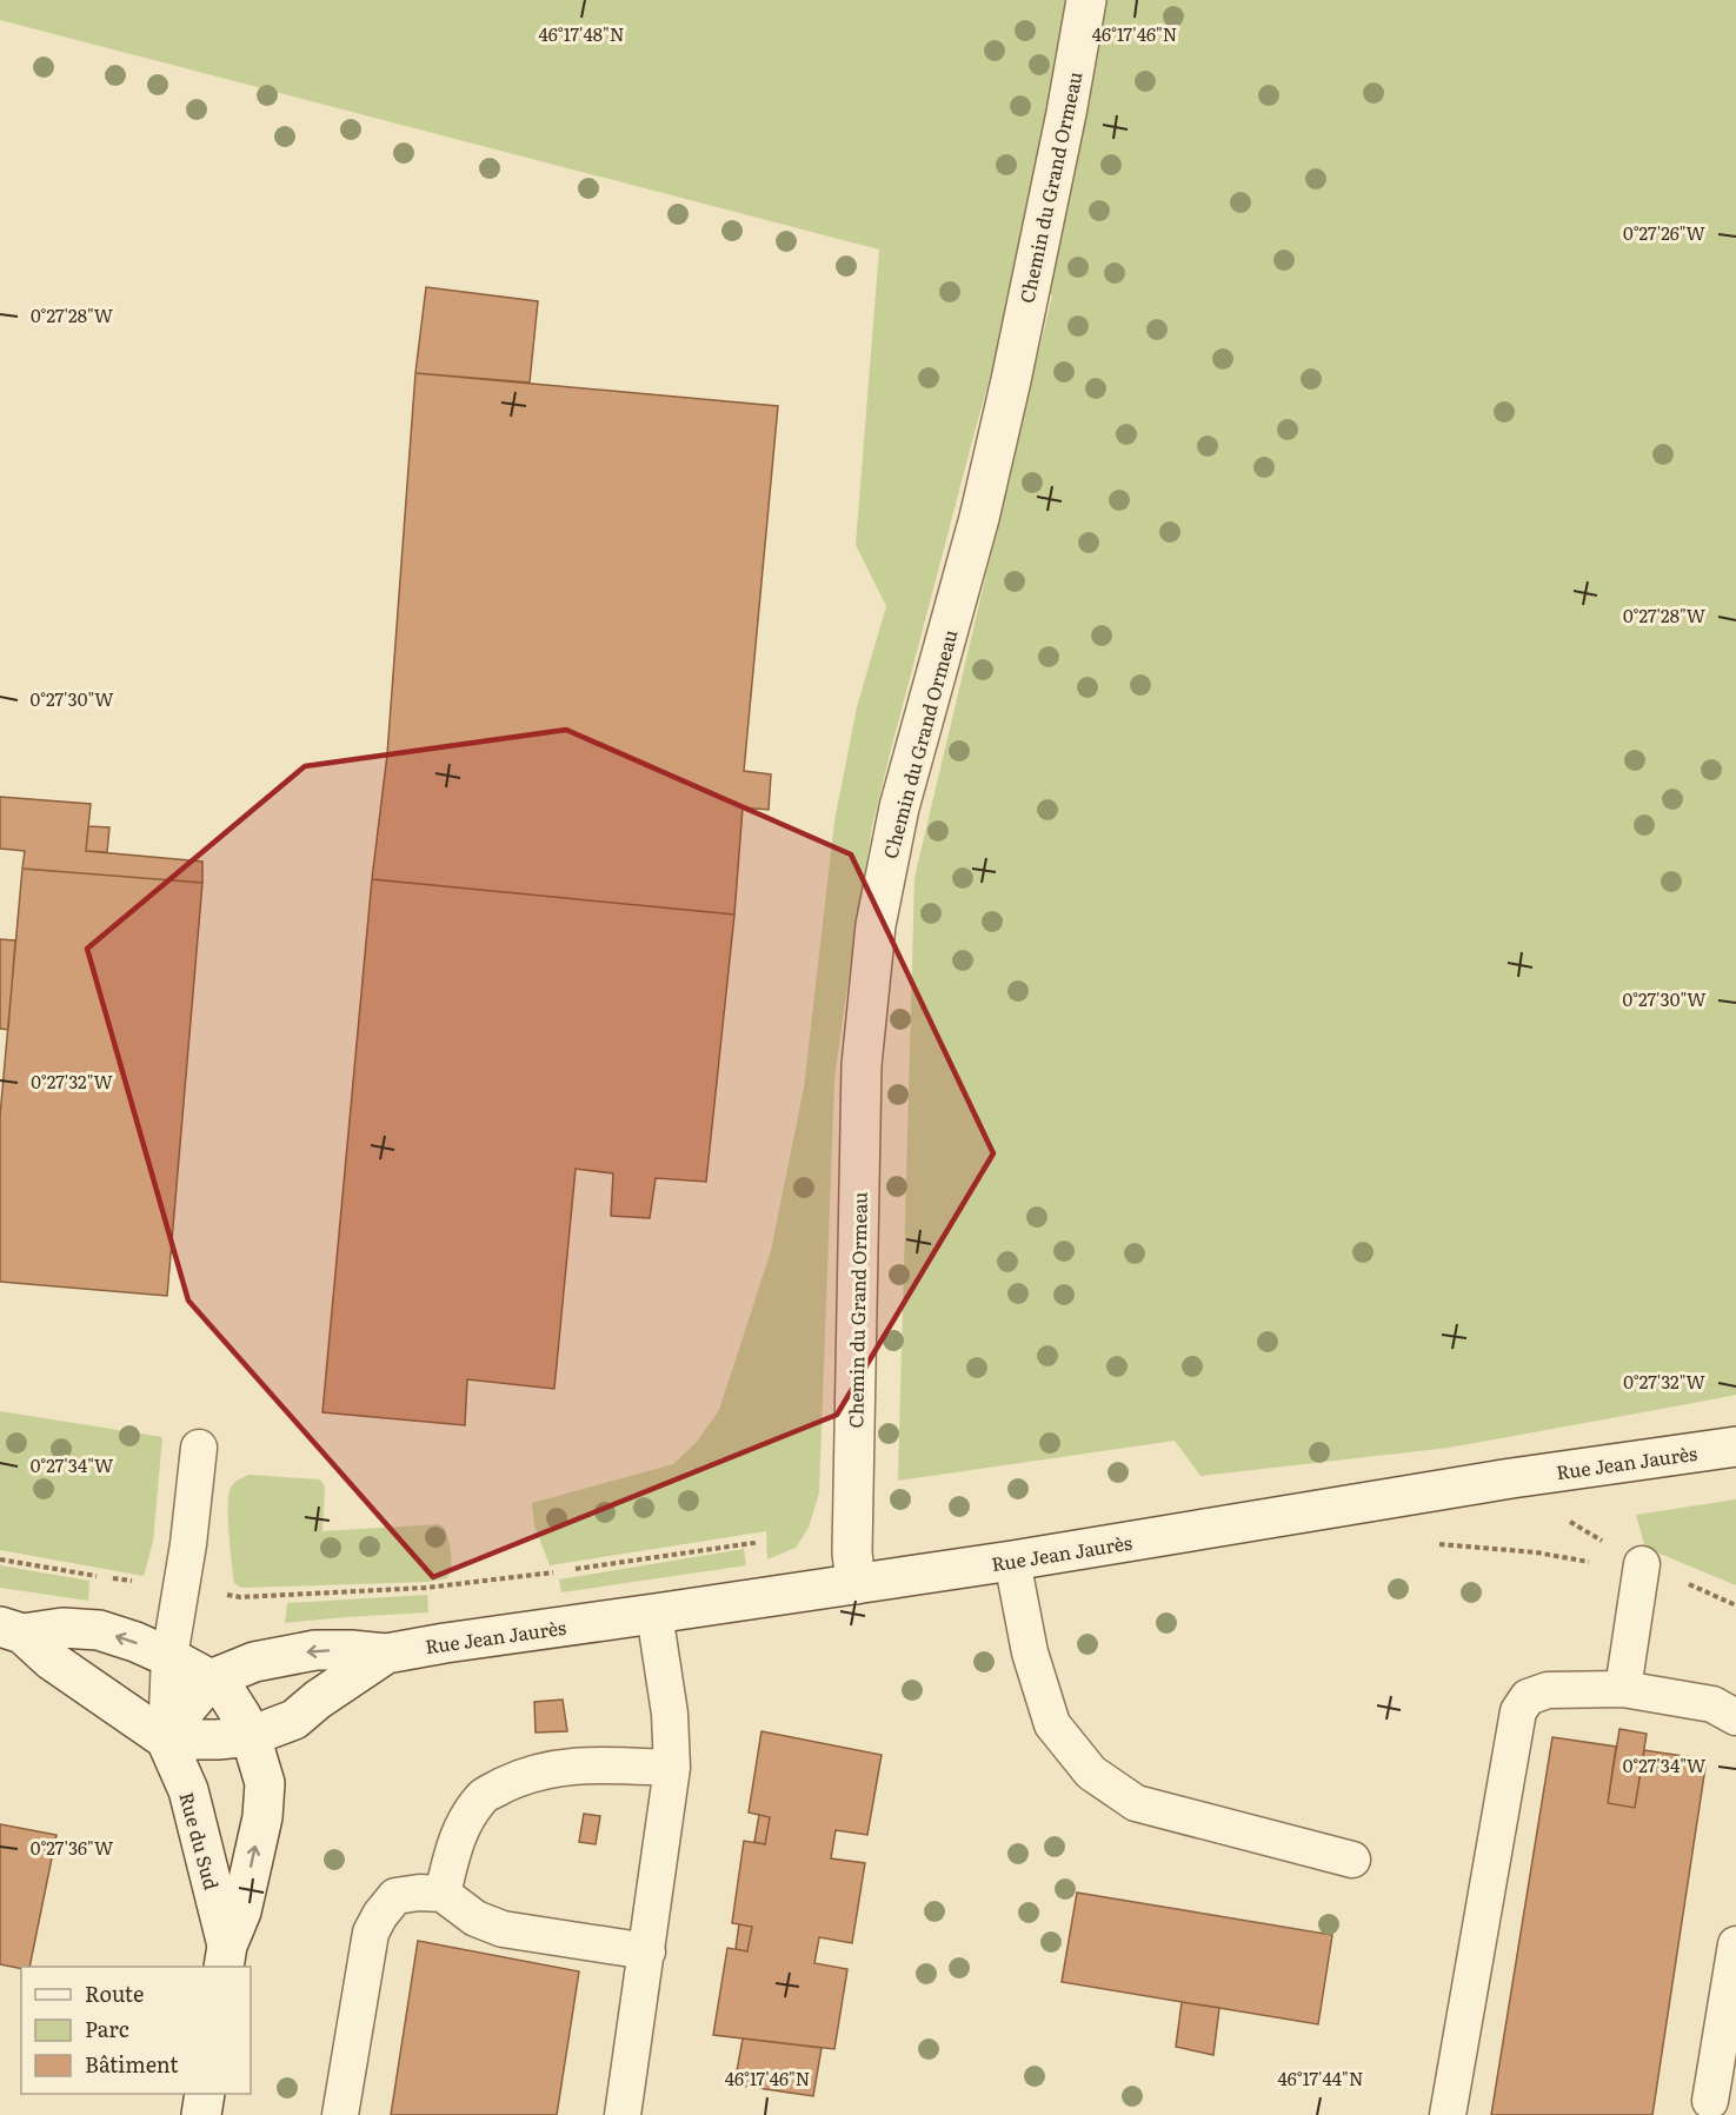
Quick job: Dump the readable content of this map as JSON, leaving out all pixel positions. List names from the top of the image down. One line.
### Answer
{"streets":{"street":["Chemin du Grand Ormeau","Rue Jean Jaurès","Rue du Sud"]},"crossings":[["Chemin du Grand Ormeau","Rue Jean Jaurès"],["Rue Jean Jaurès","Rue du Sud"]],"legend":["Route","Parc","Bâtiment"],"coordinates":["46°17'48\"N","46°17'46\"N","0°27'26\"W","0°27'28\"W","0°27'30\"W","0°27'32\"W","0°27'34\"W","0°27'36\"W","46°17'44\"N"]}
